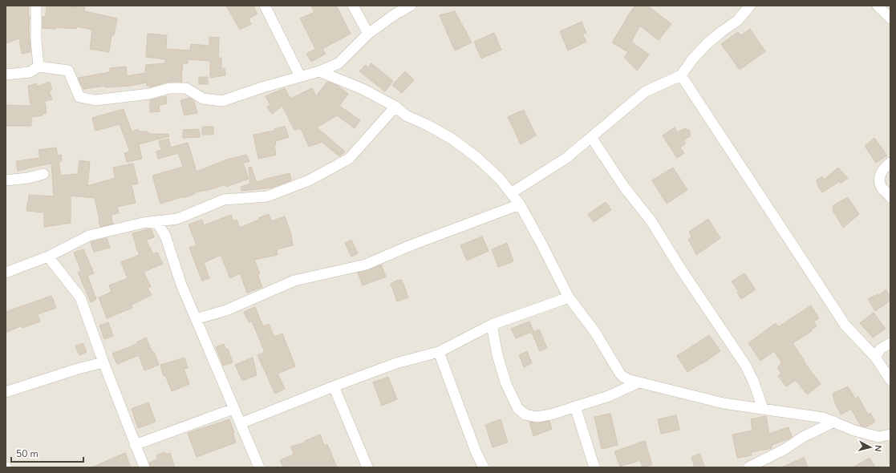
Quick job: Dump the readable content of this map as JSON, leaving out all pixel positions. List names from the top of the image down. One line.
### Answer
{"scale_bar":"50 m","north":"right"}
